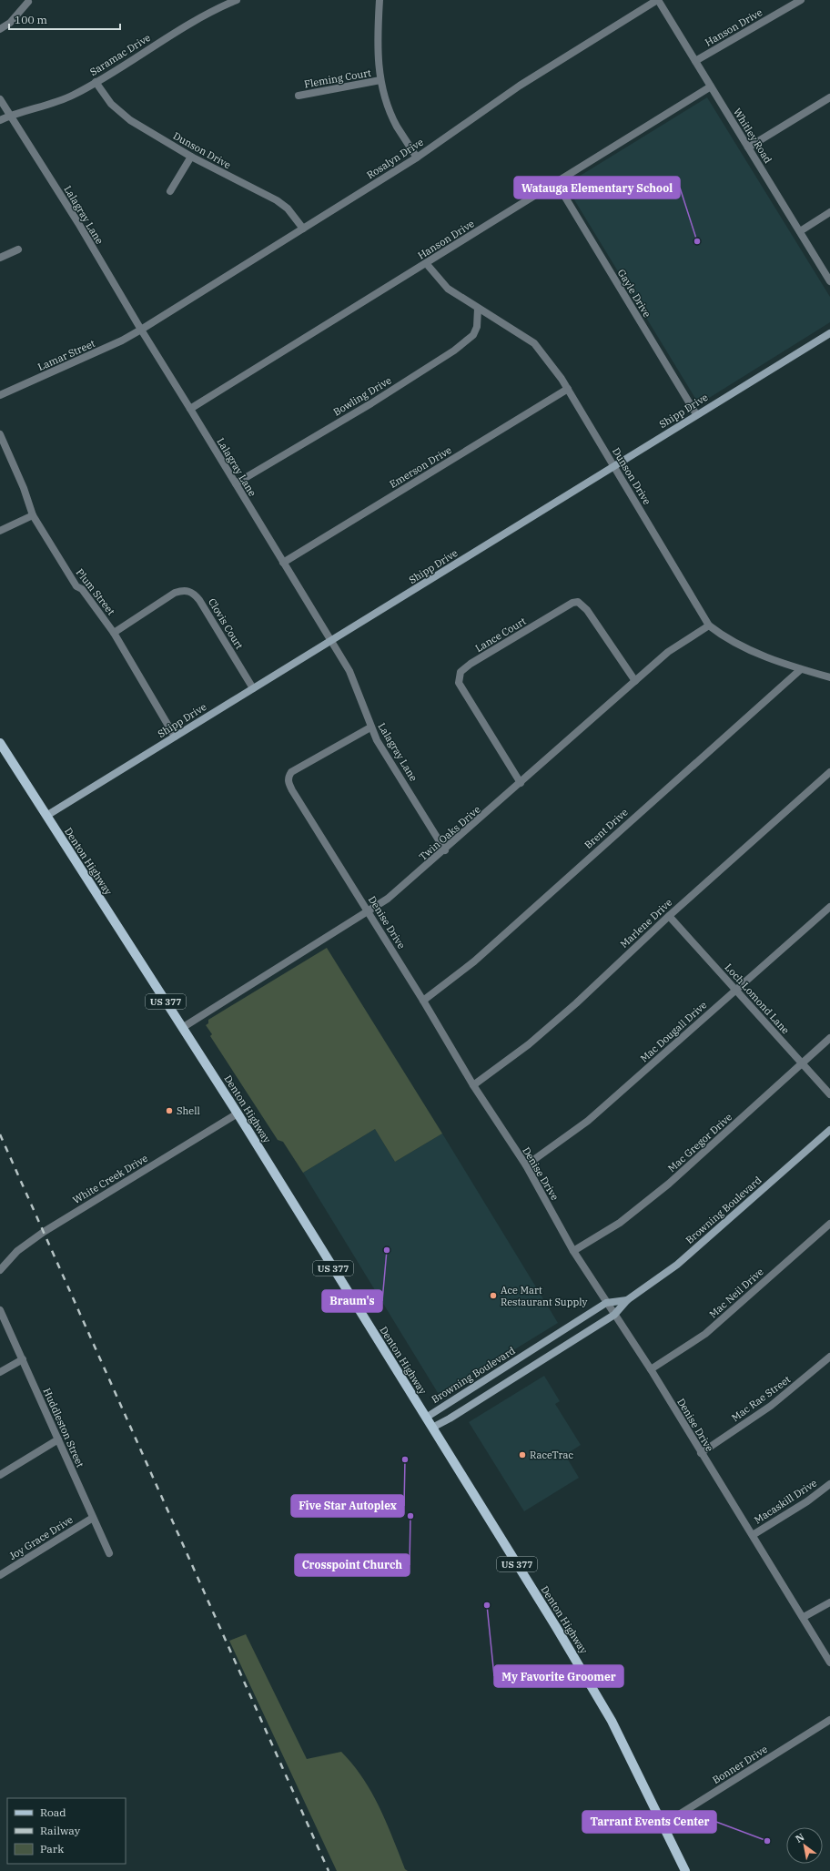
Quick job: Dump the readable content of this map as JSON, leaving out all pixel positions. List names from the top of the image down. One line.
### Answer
{"streets":{"main road":["Denton Highway","US 377"],"street":["Hanson Drive","Saramac Drive","Fleming Court","Whitley Road","Dunson Drive","Rosalyn Drive","Lalagray Lane","Gayle Drive","Lamar Street","Bowling Drive","Shipp Drive","Emerson Drive","Plum Street","Clovis Court","Lance Court","Brent Drive","Twin Oaks Drive","Denise Drive","Marlene Drive","Loch Lomond Lane","Mac Dougall Drive","Mac Gregor Drive","White Creek Drive","Browning Boulevard","Mac Neil Drive","Mac Rae Street","Huddleston Street","Macaskill Drive","Joy Grace Drive","Bonner Drive"]},"crossings":[["Hanson Drive","Whitley Road"],["Hanson Drive","Dunson Drive"],["Hanson Drive","Lalagray Lane"],["Hanson Drive","Gayle Drive"],["Saramac Drive","Dunson Drive"],["Saramac Drive","Lalagray Lane"],["Whitley Road","Rosalyn Drive"],["Dunson Drive","Rosalyn Drive"],["Dunson Drive","Bowling Drive"],["Dunson Drive","Shipp Drive"],["Dunson Drive","Emerson Drive"],["Dunson Drive","Brent Drive"],["Dunson Drive","Twin Oaks Drive"],["Rosalyn Drive","Lalagray Lane"],["Rosalyn Drive","Lamar Street"],["Lalagray Lane","Lamar Street"],["Lalagray Lane","Bowling Drive"],["Lalagray Lane","Shipp Drive"],["Lalagray Lane","Emerson Drive"],["Lalagray Lane","Twin Oaks Drive"],["Lalagray Lane","Denise Drive"],["Gayle Drive","Shipp Drive"],["Shipp Drive","Plum Street"],["Shipp Drive","Clovis Court"],["Shipp Drive","Denton Highway"],["Plum Street","Clovis Court"],["Lance Court","Twin Oaks Drive"],["Brent Drive","Denise Drive"],["Twin Oaks Drive","Denton Highway"],["Twin Oaks Drive","Denise Drive"],["Denton Highway","White Creek Drive"],["Denton Highway","Browning Boulevard"],["Denton Highway","Bonner Drive"],["Denise Drive","Marlene Drive"],["Denise Drive","Mac Dougall Drive"],["Denise Drive","Mac Gregor Drive"],["Denise Drive","Browning Boulevard"],["Denise Drive","Mac Neil Drive"],["Denise Drive","Mac Rae Street"],["Denise Drive","Macaskill Drive"],["Marlene Drive","Loch Lomond Lane"],["Loch Lomond Lane","Mac Dougall Drive"],["Loch Lomond Lane","Mac Gregor Drive"],["Huddleston Street","Joy Grace Drive"]],"places":["Watauga Elementary School","Shell","Braum's","Ace Mart Restaurant Supply","RaceTrac","Five Star Autoplex","Crosspoint Church","My Favorite Groomer","Tarrant Events Center"],"legend":["Road","Railway","Park"],"scale_bar":"100 m","north":"top left"}
